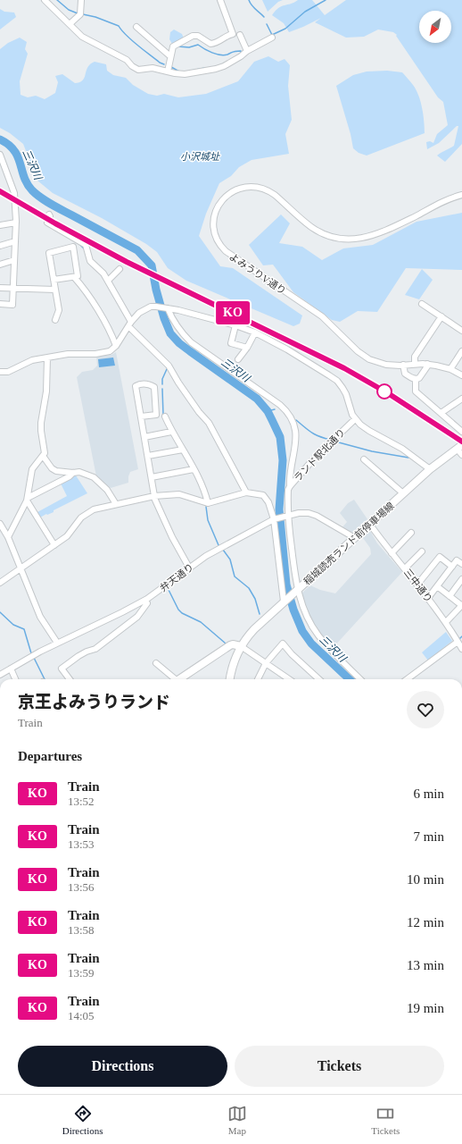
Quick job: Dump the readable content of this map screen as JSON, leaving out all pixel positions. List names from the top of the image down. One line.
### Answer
{"streets":{"main road":["稲城読売ランド前停車場線"],"street":["よみうりV通り","ランド駅北通り","弁天通り","三中通り"]},"crossings":[["ランド駅北通り","稲城読売ランド前停車場線"],["ランド駅北通り","弁天通り"],["稲城読売ランド前停車場線","弁天通り"],["稲城読売ランド前停車場線","三中通り"]],"water":["三沢川"],"parks":["小沢城址"],"north":"bottom left","page":{"on_map":"KO","heading":[["京王よみうりランド","Train"],"Departures"],"list":[{"mark":"KO","name":"Train","note":"13:52","value":"6 min"},{"mark":"KO","name":"Train","note":"13:53","value":"7 min"},{"mark":"KO","name":"Train","note":"13:56","value":"10 min"},{"mark":"KO","name":"Train","note":"13:58","value":"12 min"},{"mark":"KO","name":"Train","note":"13:59","value":"13 min"},{"mark":"KO","name":"Train","note":"14:05","value":"19 min"}],"buttons":["Directions","Tickets"],"tabs":["Directions","Map","Tickets"]}}
